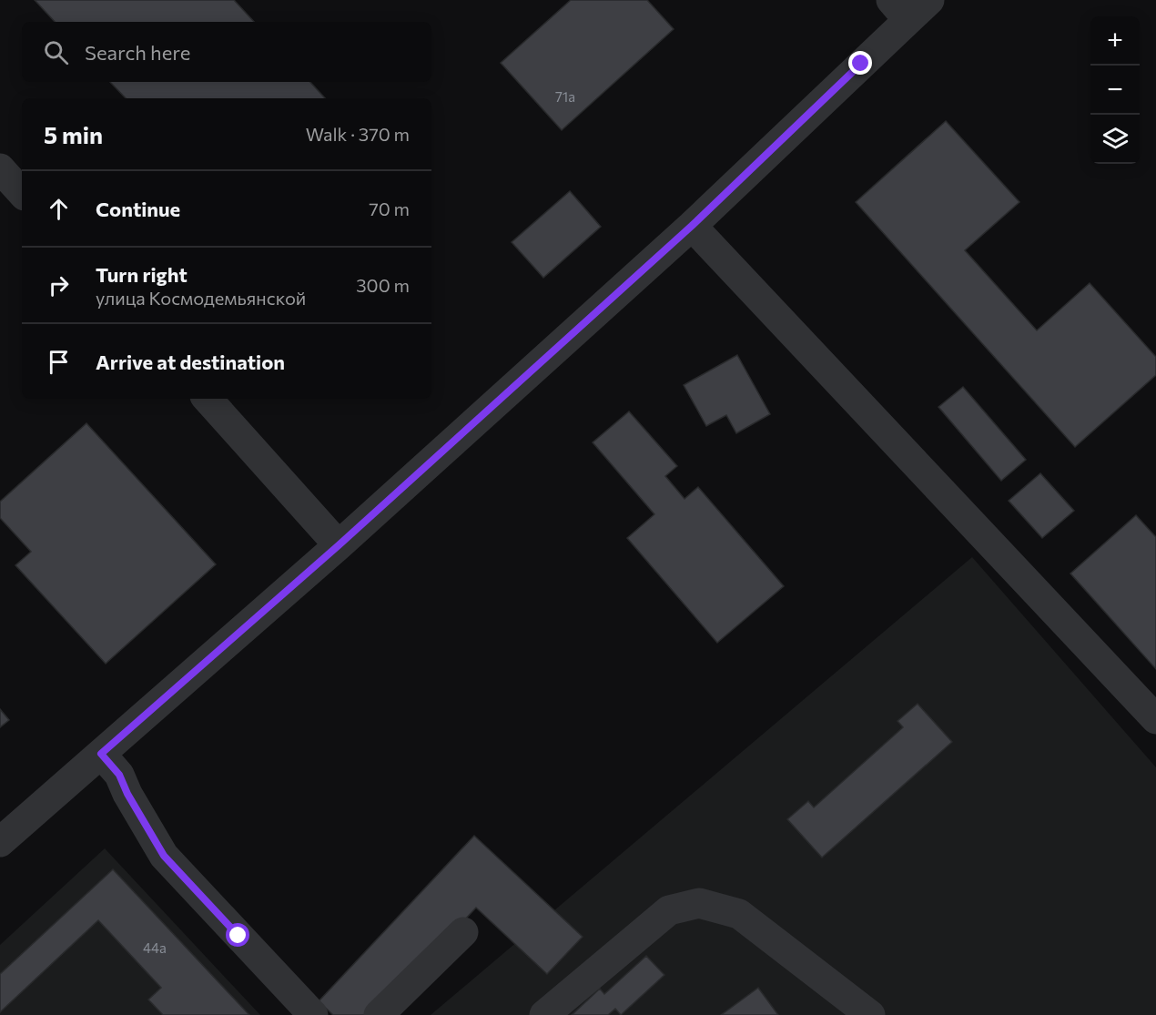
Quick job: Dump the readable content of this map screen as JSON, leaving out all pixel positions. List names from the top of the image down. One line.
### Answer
{"house_numbers":["71а","44а"],"page":{"map_buttons":["+","−"],"search":"Search here","heading":["5 min","Walk · 370 m"],"list":[["Continue","70 m"],["Turn right","улица Космодемьянской","300 m"],"Arrive at destination"]}}
